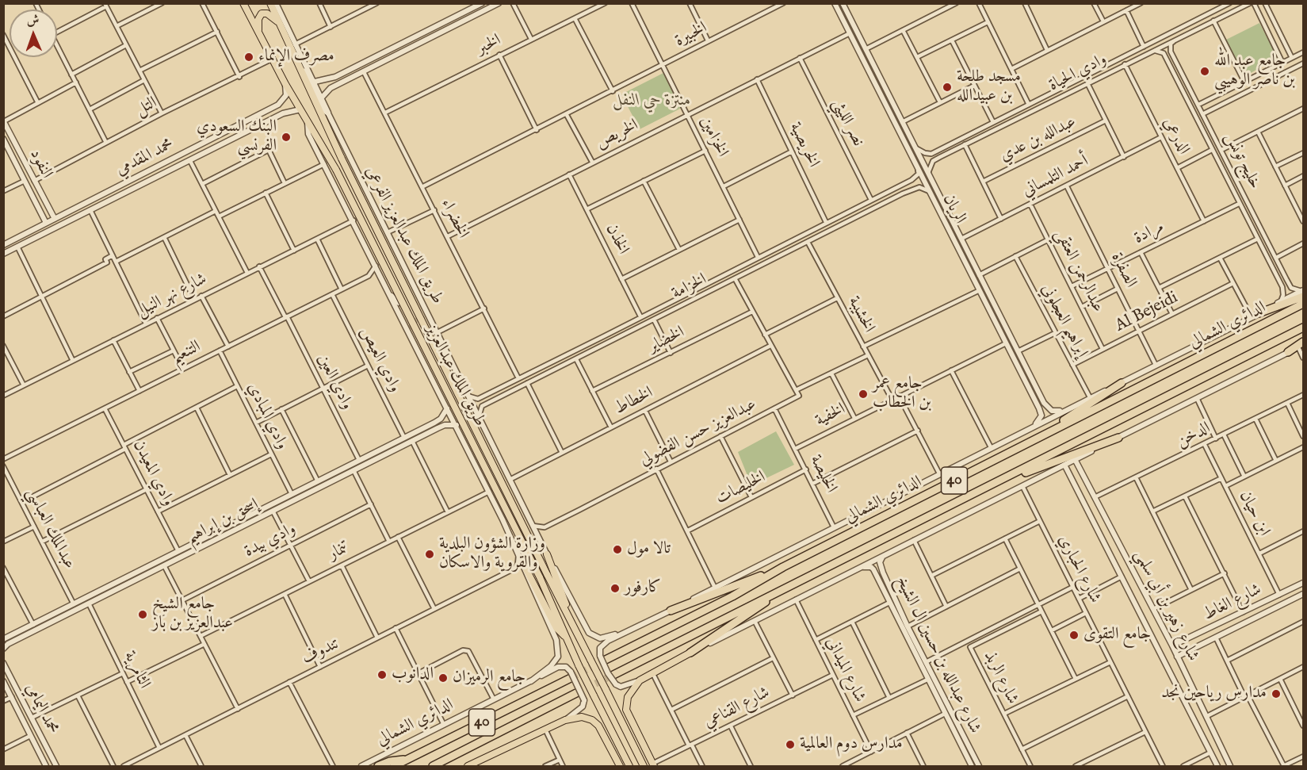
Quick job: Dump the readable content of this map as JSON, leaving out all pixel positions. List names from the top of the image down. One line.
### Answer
{"streets":{"highway":["الدائري الشمالي","40"],"main road":["طريق الملك عبدالعزيز"],"street":["الخبيرة","الخبر","وادي الحياة","التل","نصر الليثي","الخريص","الدرعي","الخزامين","عبدالله بن عدي","الخريصية","محمد المقدمي","خليج تونس","النفود","أحمد التلمساني","الريان","الخضراء","مرادة","طريق الملك عبدالعزيز الفرعي","الخذن","الصفرة","عبدالرحمن العتقي","الخزامة","شارع نهر النيل","Al Bejeidi","الخشيبة","إبراهيم العجلوني","الخضاير","التنعيم","وادي العيص","وادي العين","الخطاط","الخفية","وادي المبادي","عبدالعزيز حسن الفضولي","الدخن","وادي المعيدن","الخليصة","الخليصات","ابن حيان","إسحق بن إبراهيم","عبدالملك العباسي","وادي بيدة","تنمار","شارع الحباري","شارع الغاط","شارع زهير بن أبي سلمي","تندوف","شارع عبدالله بن حسين ال الشيخ","الثامرية","شارع الميداني","شارع الربذ","شارع القناعي","محمد اليمامي"]},"crossings":[["الخبيرة","الخزامين"],["الخبر","الخضراء"],["وادي الحياة","الدرعي"],["وادي الحياة","خليج تونس"],["وادي الحياة","الريان"],["التل","النفود"],["التل","طريق الملك عبدالعزيز"],["نصر الليثي","الخريص"],["نصر الليثي","الخزامة"],["الخريص","الخزامين"],["الخريص","الخريصية"],["الخريص","الريان"],["الخريص","الخضراء"],["الخريص","الخذن"],["الدرعي","أحمد التلمساني"],["الدرعي","مرادة"],["الخزامين","الخزامة"],["الخريصية","الخزامة"],["محمد المقدمي","النفود"],["محمد المقدمي","طريق الملك عبدالعزيز"],["خليج تونس","مرادة"],["خليج تونس","الدائري الشمالي"],["أحمد التلمساني","الريان"],["أحمد التلمساني","الصفرة"],["أحمد التلمساني","عبدالرحمن العتقي"],["الريان","الخزامة"],["الريان","الخفية"],["الخضراء","الخزامة"],["مرادة","الصفرة"],["مرادة","عبدالرحمن العتقي"],["طريق الملك عبدالعزيز الفرعي","الخزامة"],["طريق الملك عبدالعزيز الفرعي","الدائري الشمالي"],["طريق الملك عبدالعزيز الفرعي","طريق الملك عبدالعزيز"],["طريق الملك عبدالعزيز الفرعي","الخطاط"],["طريق الملك عبدالعزيز الفرعي","عبدالعزيز حسن الفضولي"],["الخذن","الخزامة"],["الصفرة","Al Bejeidi"],["الصفرة","الدائري الشمالي"],["عبدالرحمن العتقي","Al Bejeidi"],["الخزامة","الخشيبة"],["شارع نهر النيل","وادي العين"],["Al Bejeidi","إبراهيم العجلوني"],["الخشيبة","الخفية"],["الخشيبة","عبدالعزيز حسن الفضولي"],["إبراهيم العجلوني","الدائري الشمالي"],["الدائري الشمالي","الخليصة"],["التنعيم","وادي العيص"],["التنعيم","وادي العين"],["التنعيم","وادي المبادي"],["التنعيم","وادي المعيدن"],["وادي العيص","إسحق بن إبراهيم"],["وادي العين","إسحق بن إبراهيم"],["الخفية","الخليصة"],["وادي المبادي","إسحق بن إبراهيم"],["عبدالعزيز حسن الفضولي","الخليصة"],["الدخن","ابن حيان"],["الدخن","شارع زهير بن أبي سلمي"],["وادي المعيدن","إسحق بن إبراهيم"],["الخليصة","الخليصات"],["ابن حيان","شارع الغاط"],["إسحق بن إبراهيم","عبدالملك العباسي"],["إسحق بن إبراهيم","الثامرية"],["شارع الغاط","شارع زهير بن أبي سلمي"],["تندوف","الثامرية"],["شارع الميداني","شارع القناعي"]],"parks":["منتزة حي النفل"],"places":["مصرف الإنماء","جامع عبد الله بن ناصر الوهيبي","مسجد طلحة بن عبيدالله","البنك السعودي الفرنسي","جامع عمر بن الخطاب","تالا مول","وزارة الشؤون البلدية والقروية والاسكان","كارفور","جامع الشيخ عبدالعزيز بن باز","جامع التقوى","الدانوب","جامع الرميزان","مدارس رياحين نجد","مدارس دوم العالمية"],"north":"top"}
